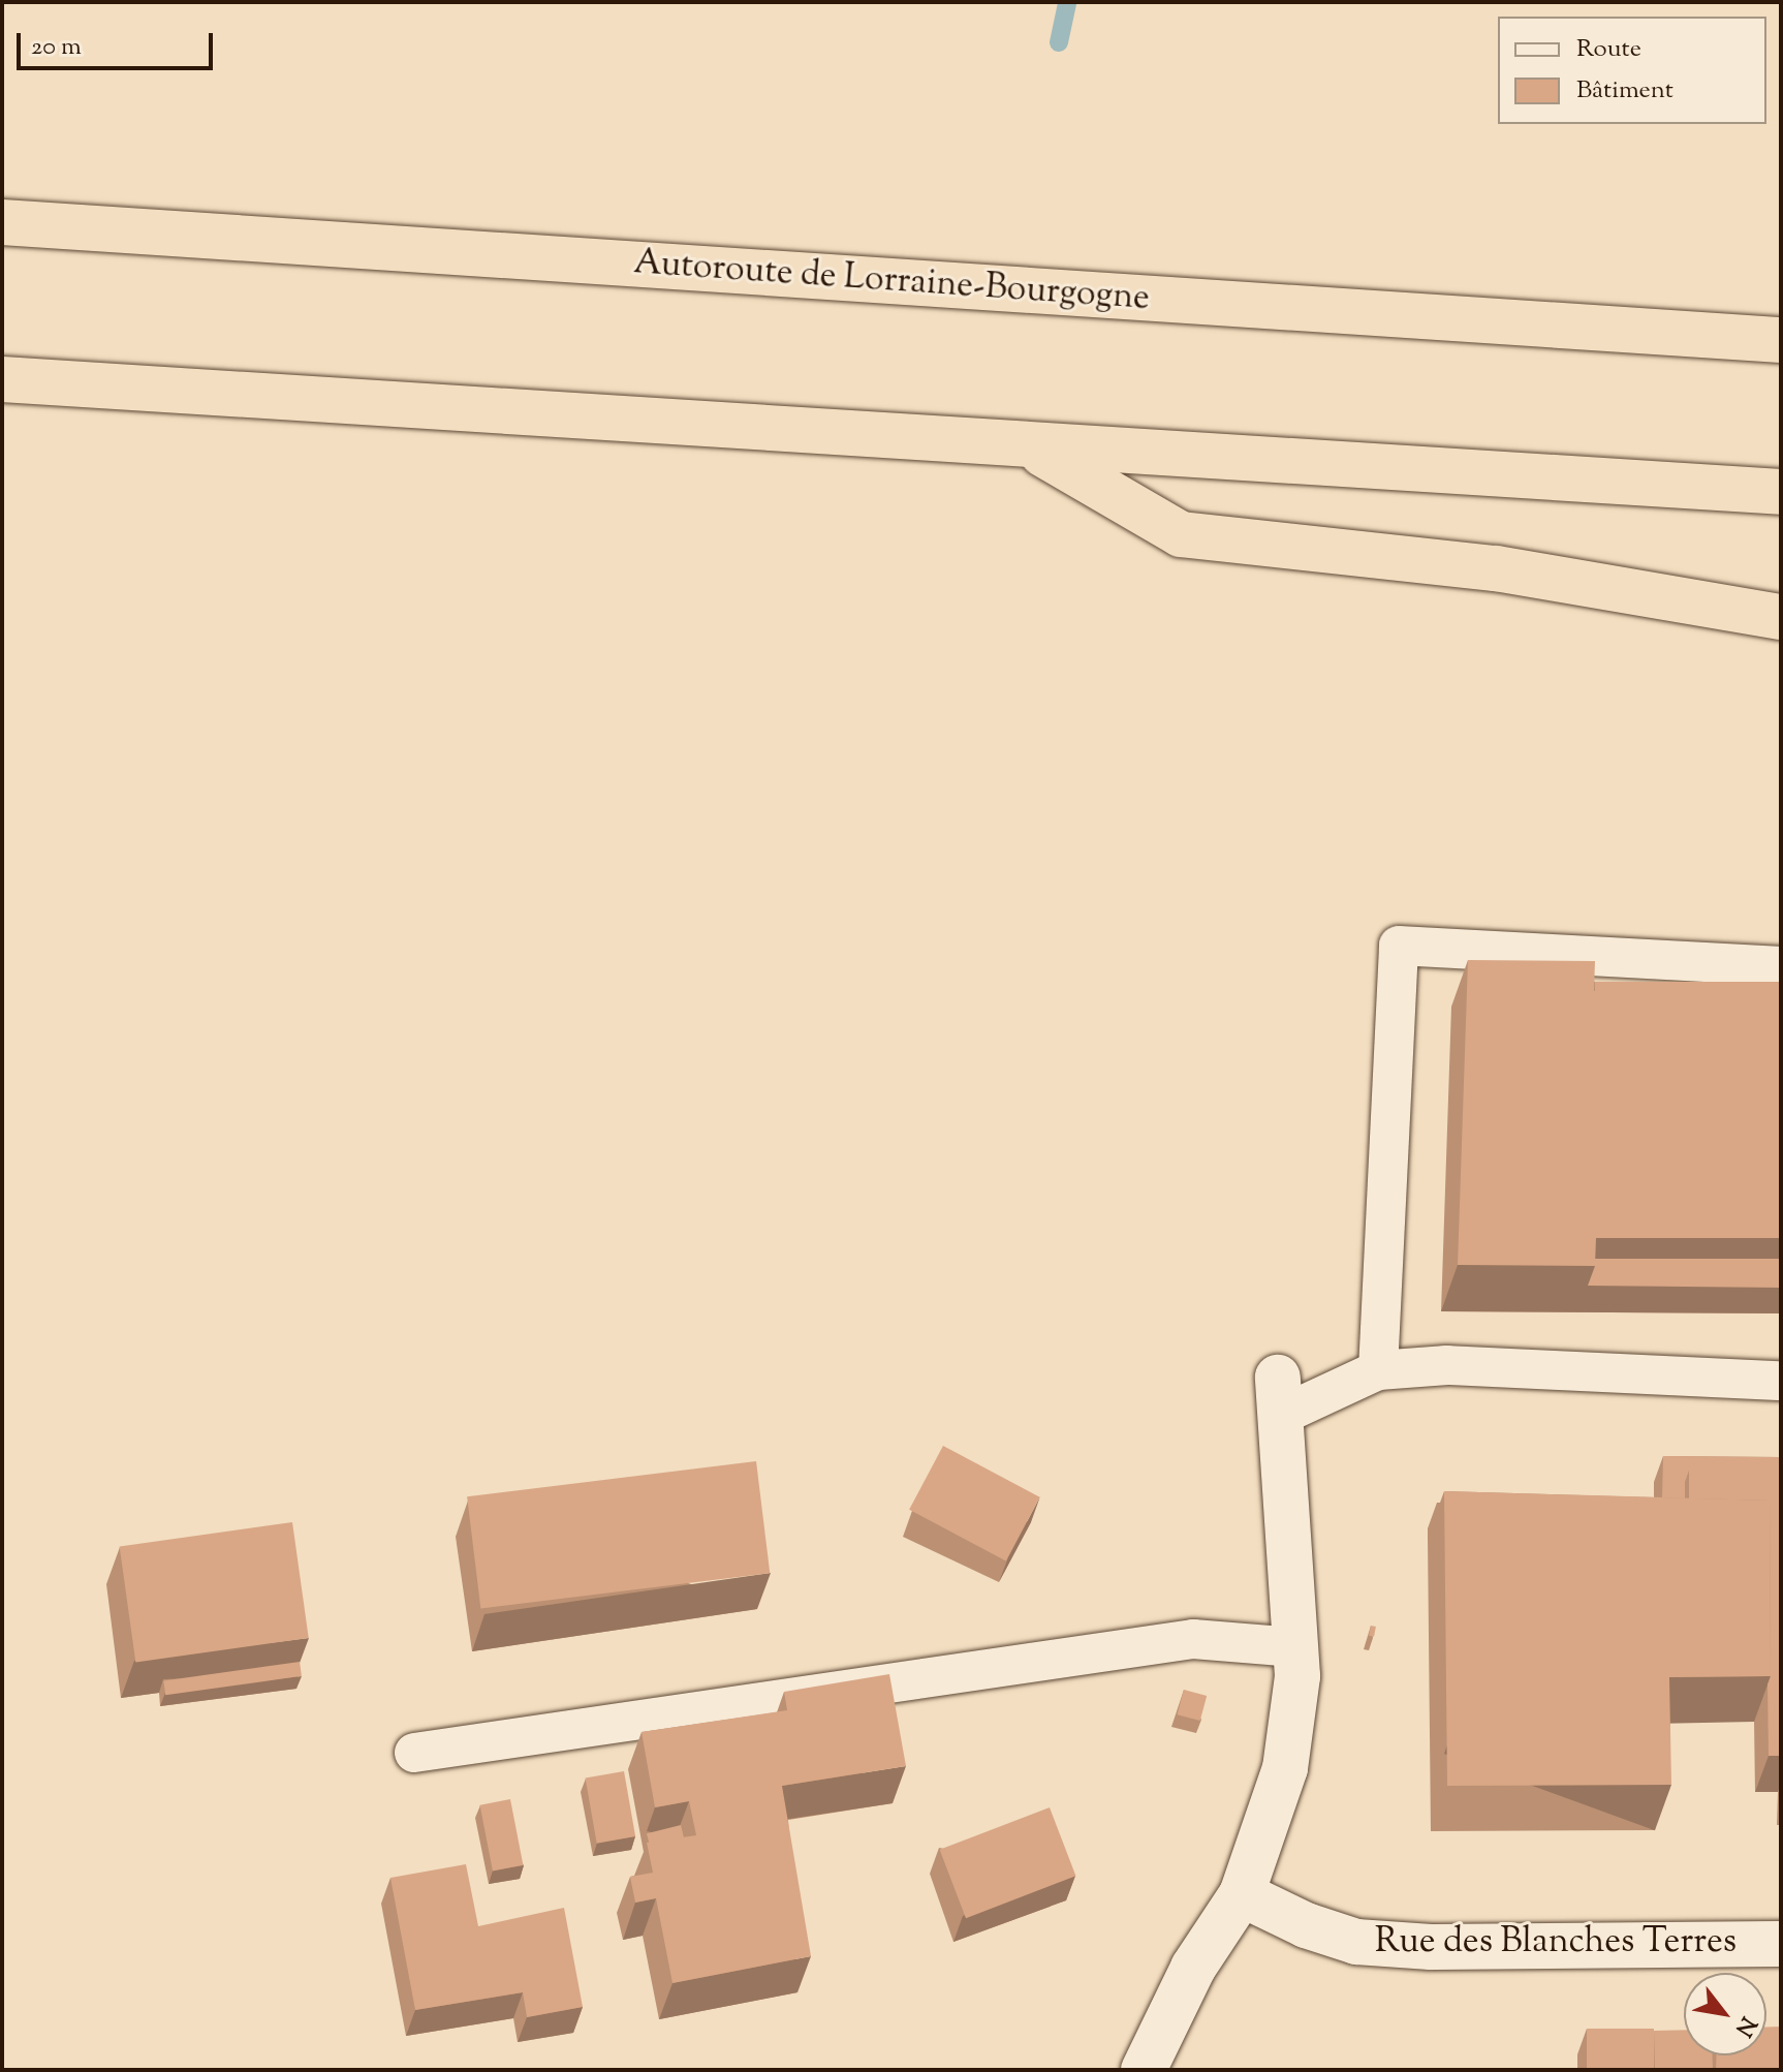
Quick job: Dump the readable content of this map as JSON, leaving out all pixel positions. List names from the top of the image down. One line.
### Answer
{"streets":{"highway":["Autoroute de Lorraine-Bourgogne"],"street":["Rue des Blanches Terres"]},"legend":["Route","Bâtiment"],"scale_bar":"20 m","north":"bottom right"}
